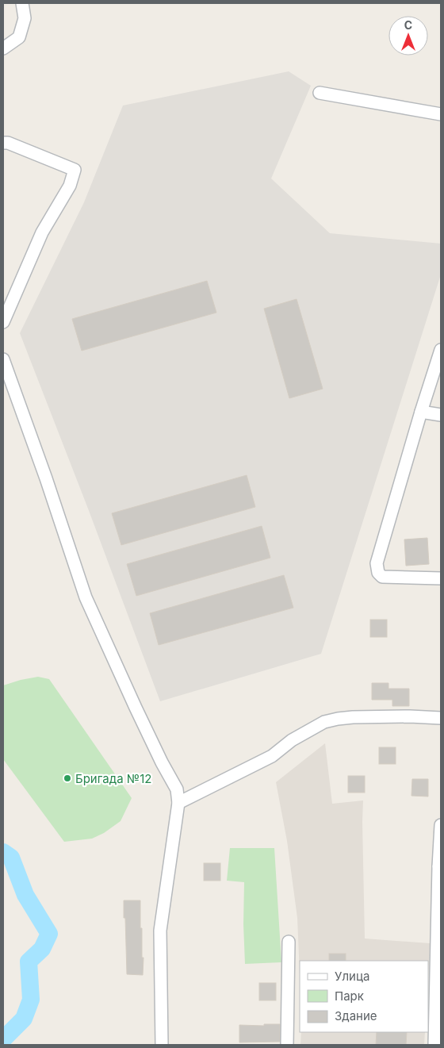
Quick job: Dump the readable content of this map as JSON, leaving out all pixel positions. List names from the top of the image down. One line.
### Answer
{"places":["Бригада №12"],"legend":["Улица","Парк","Здание"],"north":"top"}
